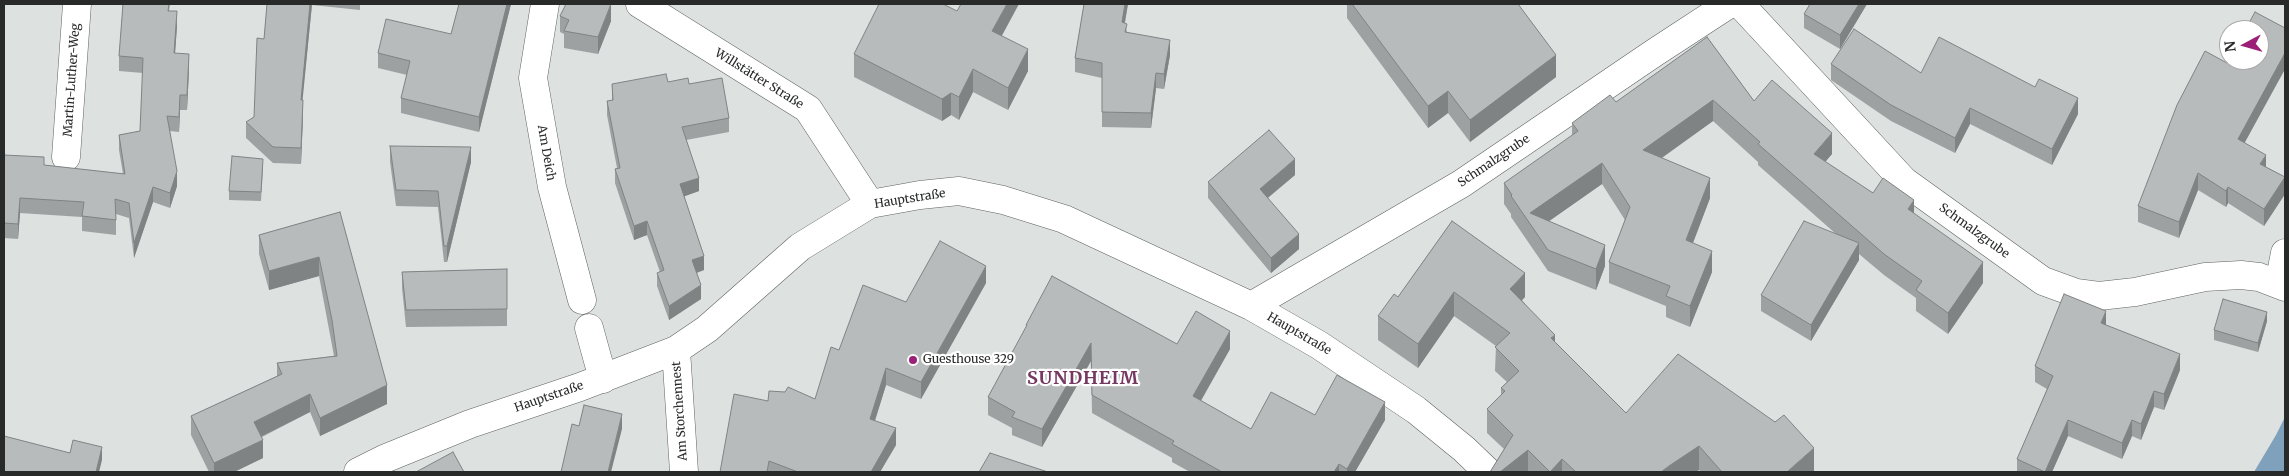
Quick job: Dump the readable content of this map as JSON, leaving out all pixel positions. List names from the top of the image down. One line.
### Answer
{"streets":{"street":["Willstätter Straße","Martin-Luther-Weg","Am Deich","Schmalzgrube","Hauptstraße","Am Storchennest"]},"crossings":[["Willstätter Straße","Hauptstraße"],["Schmalzgrube","Hauptstraße"],["Hauptstraße","Am Storchennest"]],"districts":["SUNDHEIM"],"places":["Guesthouse 329"],"north":"left"}
